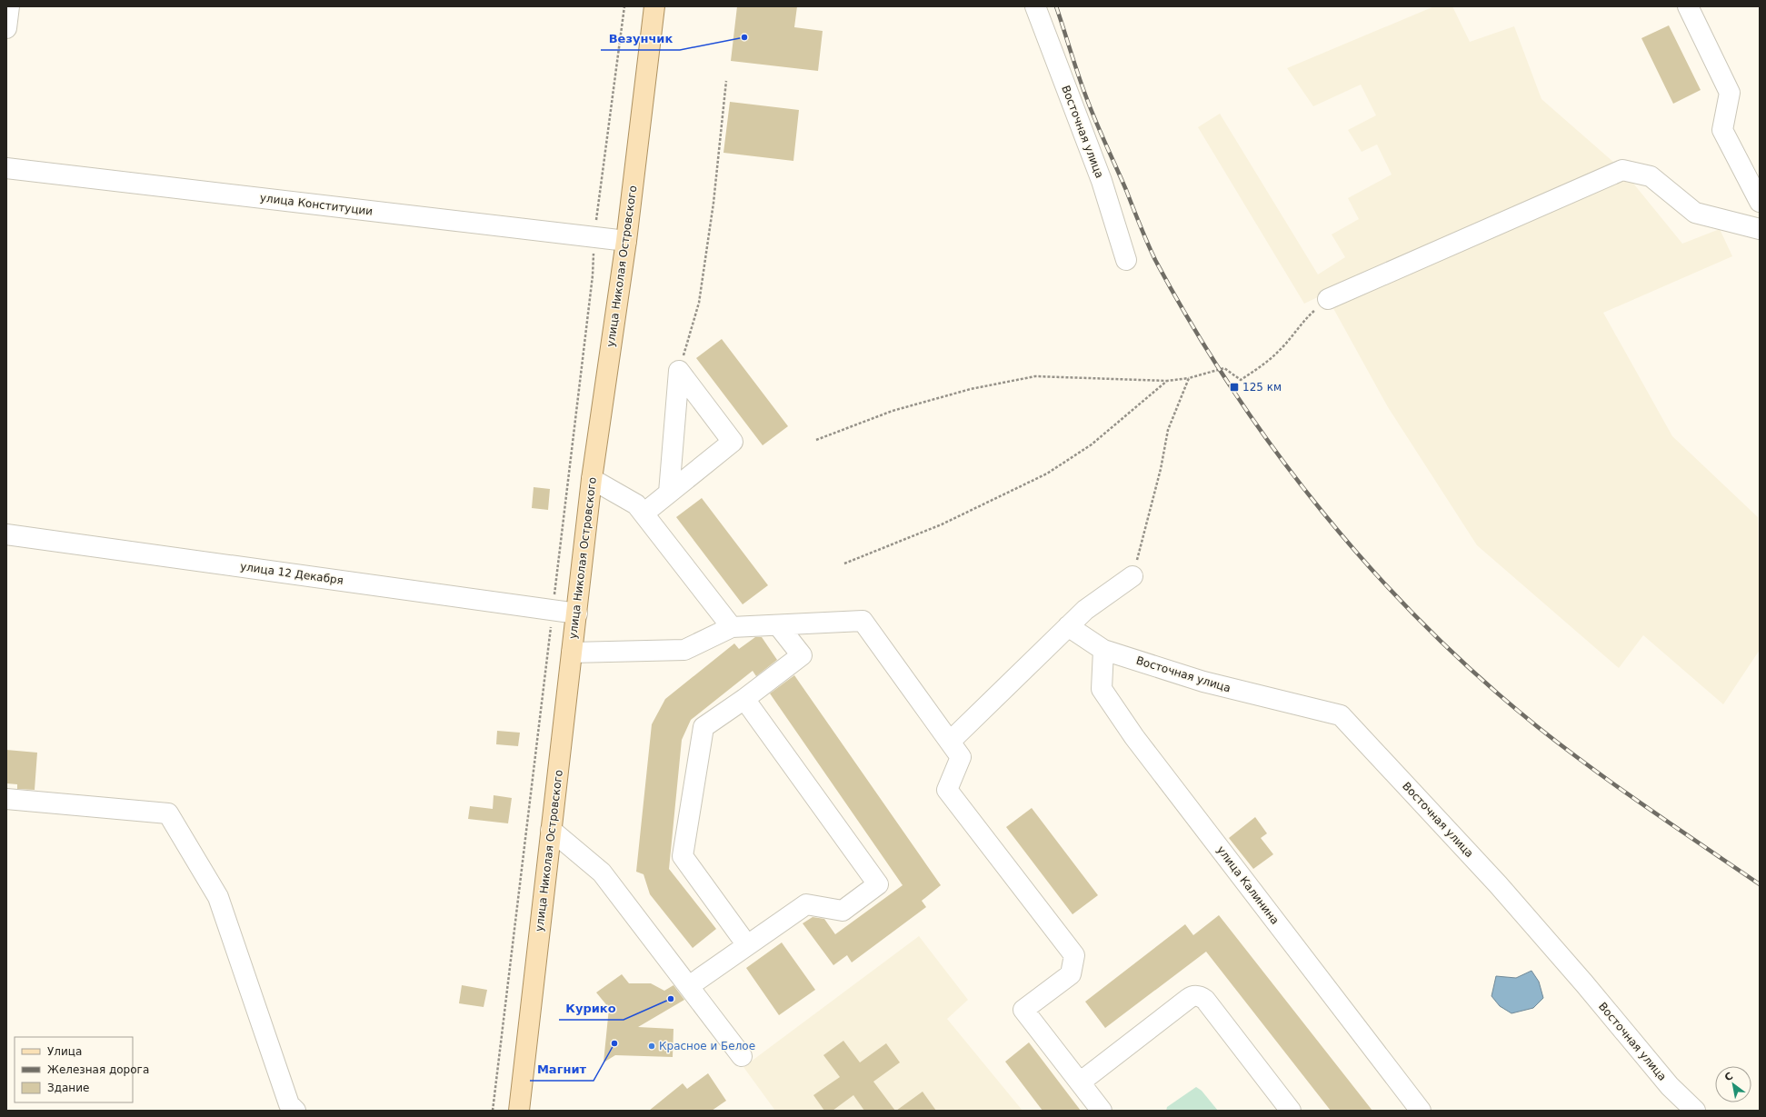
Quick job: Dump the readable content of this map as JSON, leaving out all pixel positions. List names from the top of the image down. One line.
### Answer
{"streets":{"main road":["улица Николая Островского"],"street":["Восточная улица","улица Конституции","улица 12 Декабря","улица Калинина"]},"crossings":[["Восточная улица","улица Калинина"],["улица Конституции","улица Николая Островского"],["улица Николая Островского","улица 12 Декабря"]],"places":{"other":["Везунчик","Курико","Магнит","Красное и Белое"],"transit":["125 км"]},"legend":["Улица","Железная дорога","Здание"],"north":"top left"}
